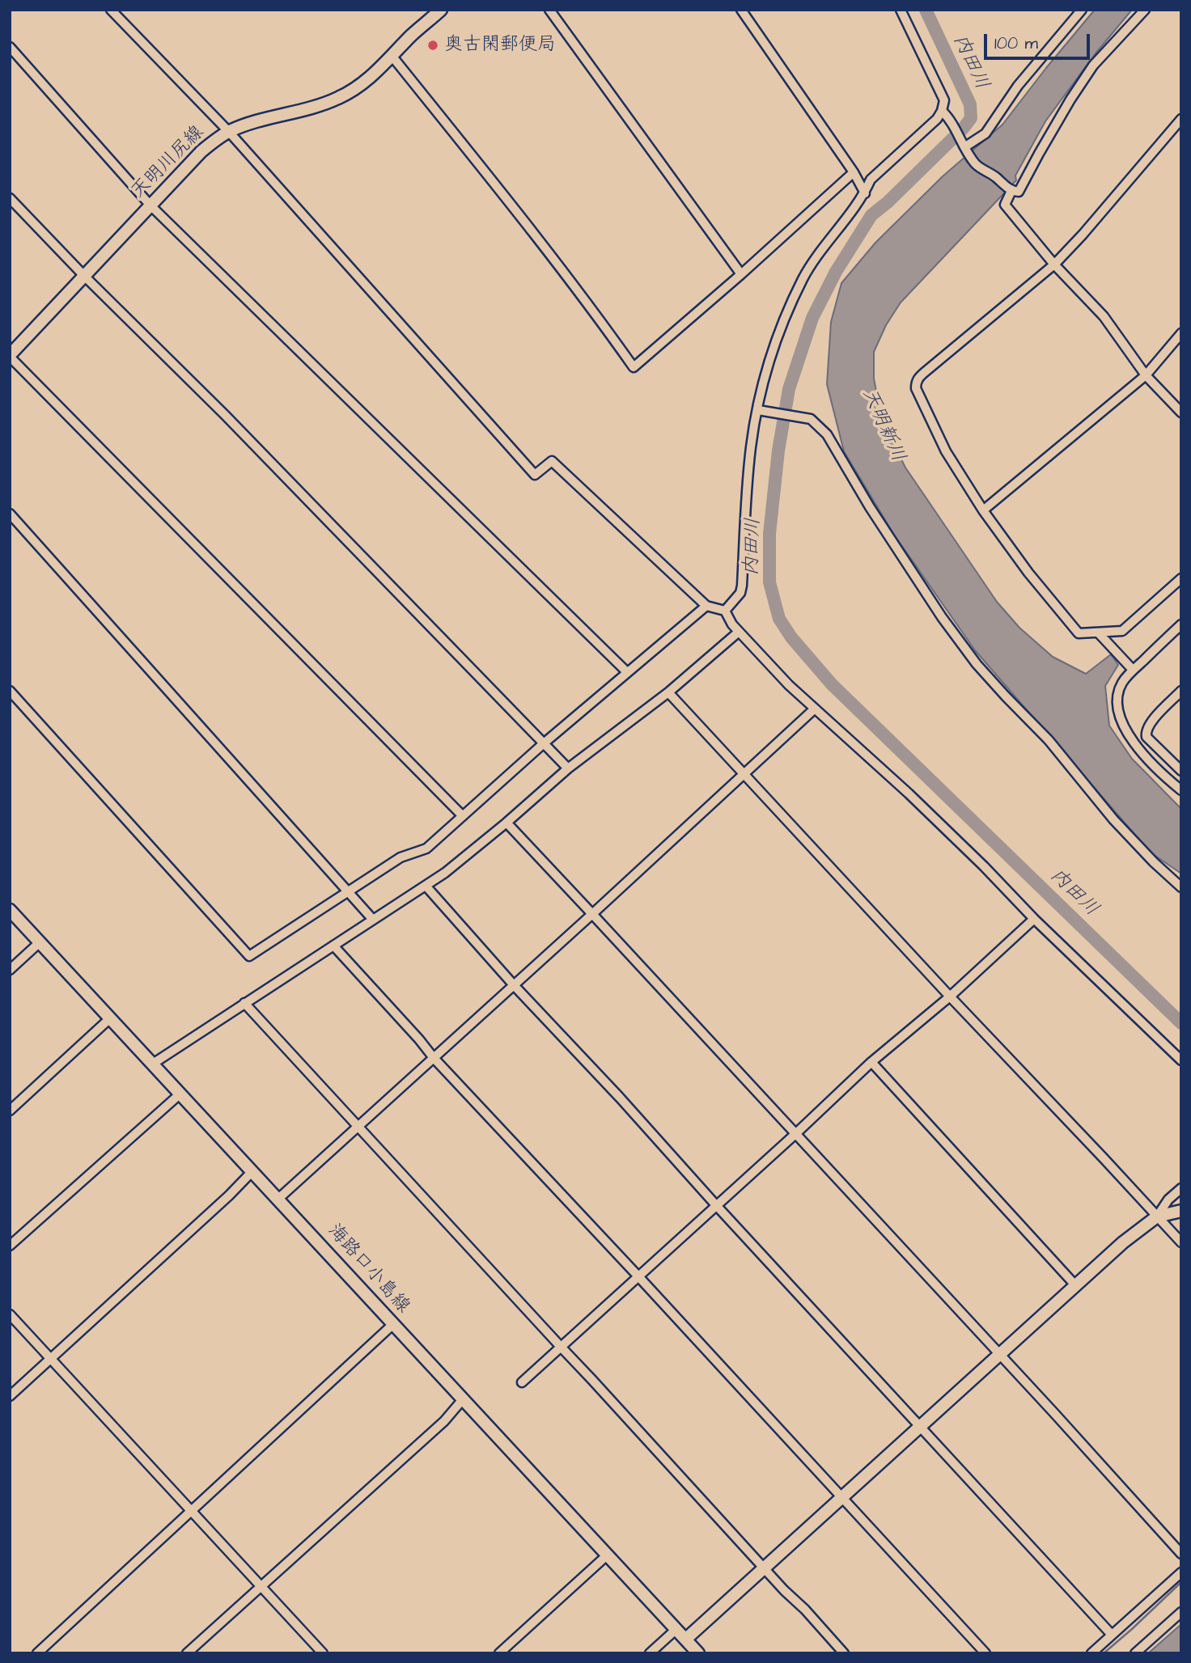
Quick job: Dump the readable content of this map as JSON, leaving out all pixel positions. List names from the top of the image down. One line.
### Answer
{"streets":{"main road":["天明川尻線","海路口小島線"]},"water":["内田川","天明新川"],"places":["奥古閑郵便局"],"scale_bar":"100 m"}
